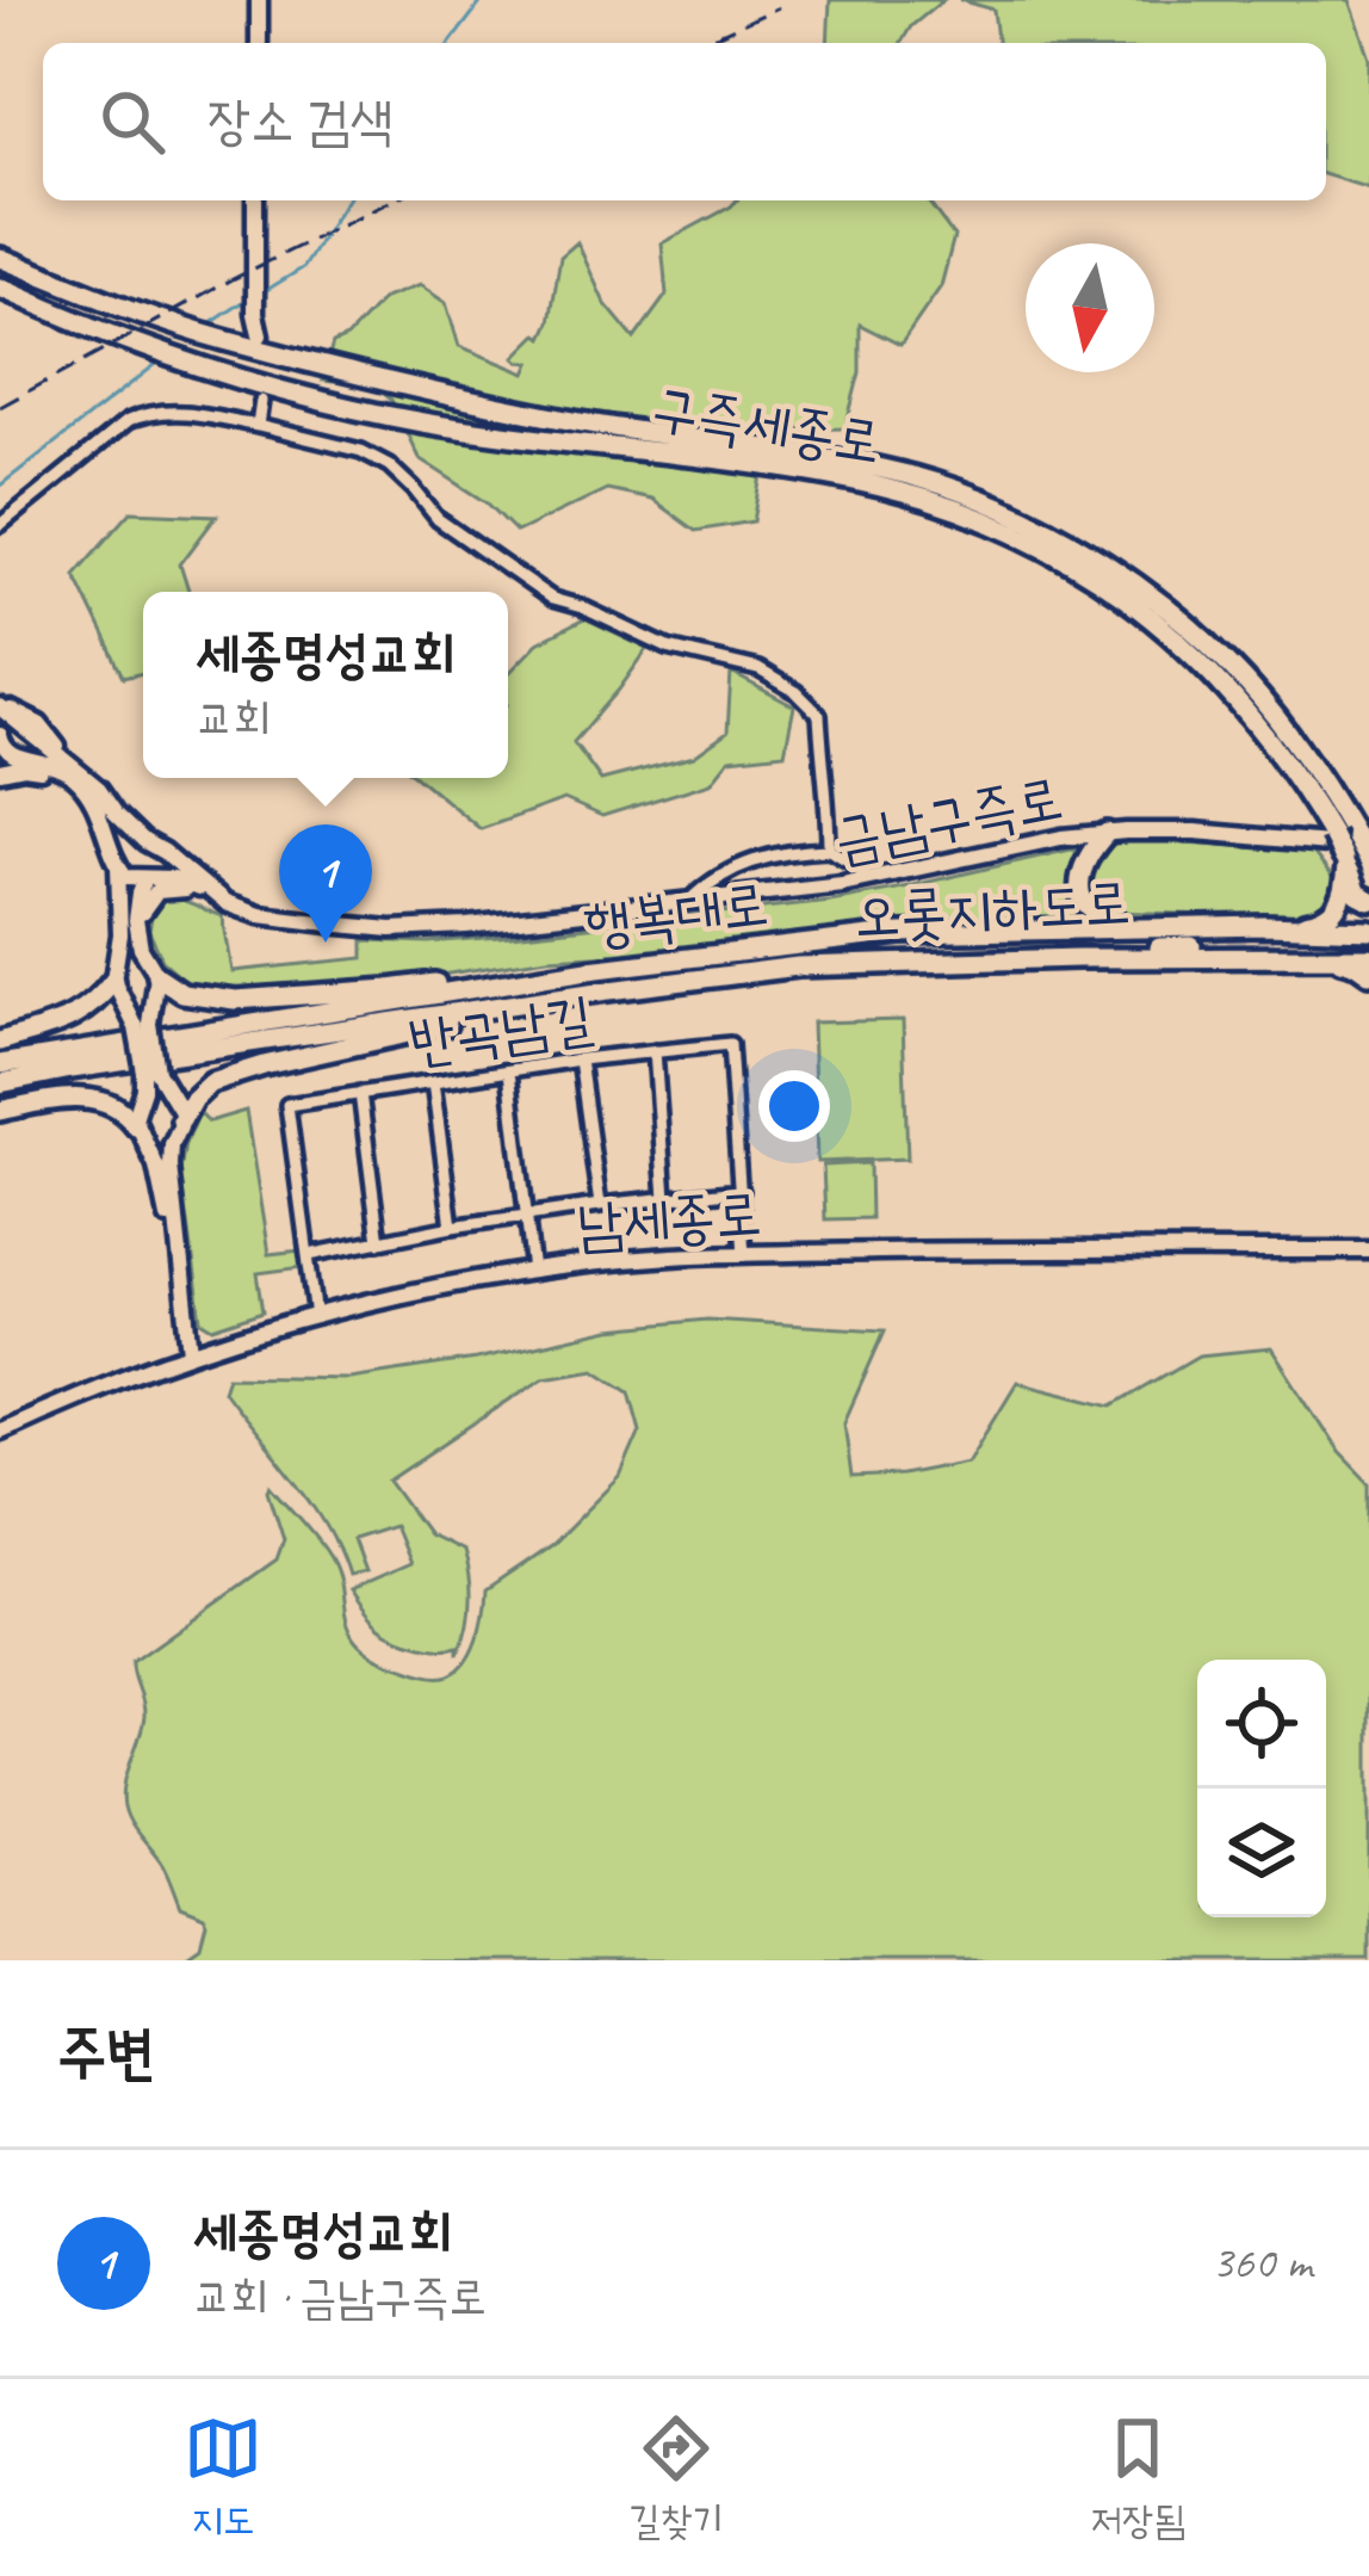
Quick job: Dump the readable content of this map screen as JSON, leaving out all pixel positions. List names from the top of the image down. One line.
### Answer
{"streets":{"highway":["구즉세종로","오롯지하도로","행복대로"],"street":["금남구즉로","반곡남길","남세종로"]},"crossings":[["구즉세종로","금남구즉로"],["오롯지하도로","행복대로"],["반곡남길","남세종로"]],"north":"bottom","page":{"search":"장소 검색","popup":["세종명성교회","교회"],"pins":"1","heading":"주변","list":[{"mark":"1","name":"세종명성교회","note":"교회 · 금남구즉로","value":"360 m"}],"nav":["지도","길찾기","저장됨"]}}
